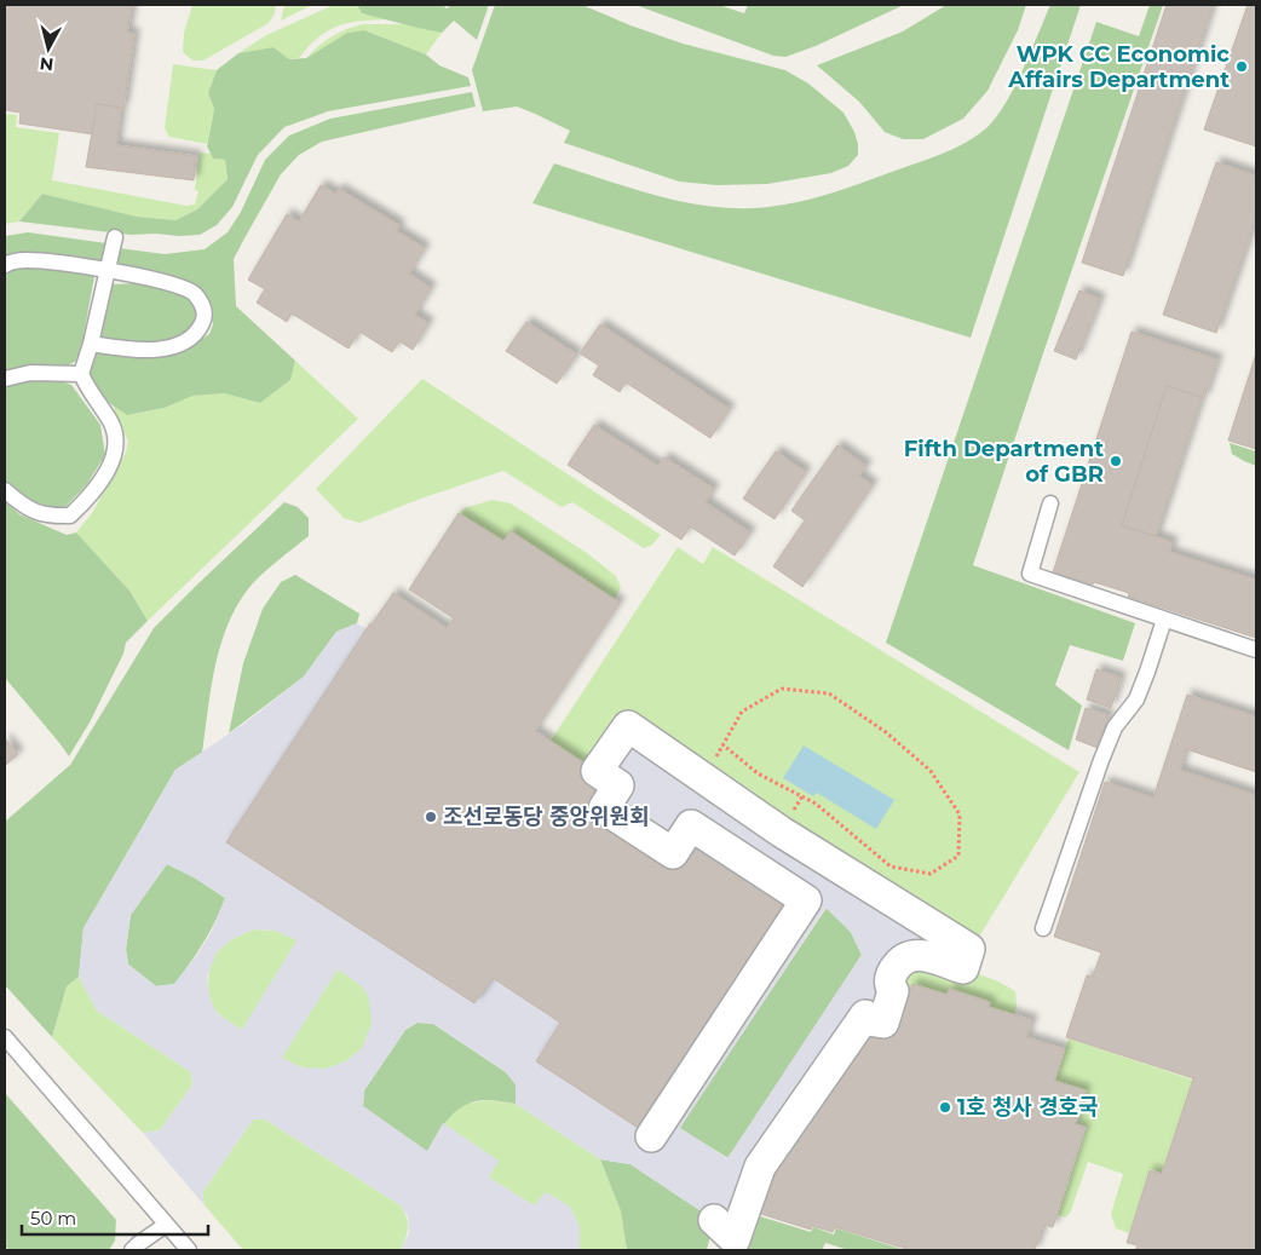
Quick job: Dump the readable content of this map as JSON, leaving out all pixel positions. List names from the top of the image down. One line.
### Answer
{"places":["WPK CC Economic Affairs Department","Fifth Department of GBR","조선로동당 중앙위원회","1호 청사 경호국"],"scale_bar":"50 m","north":"bottom"}
